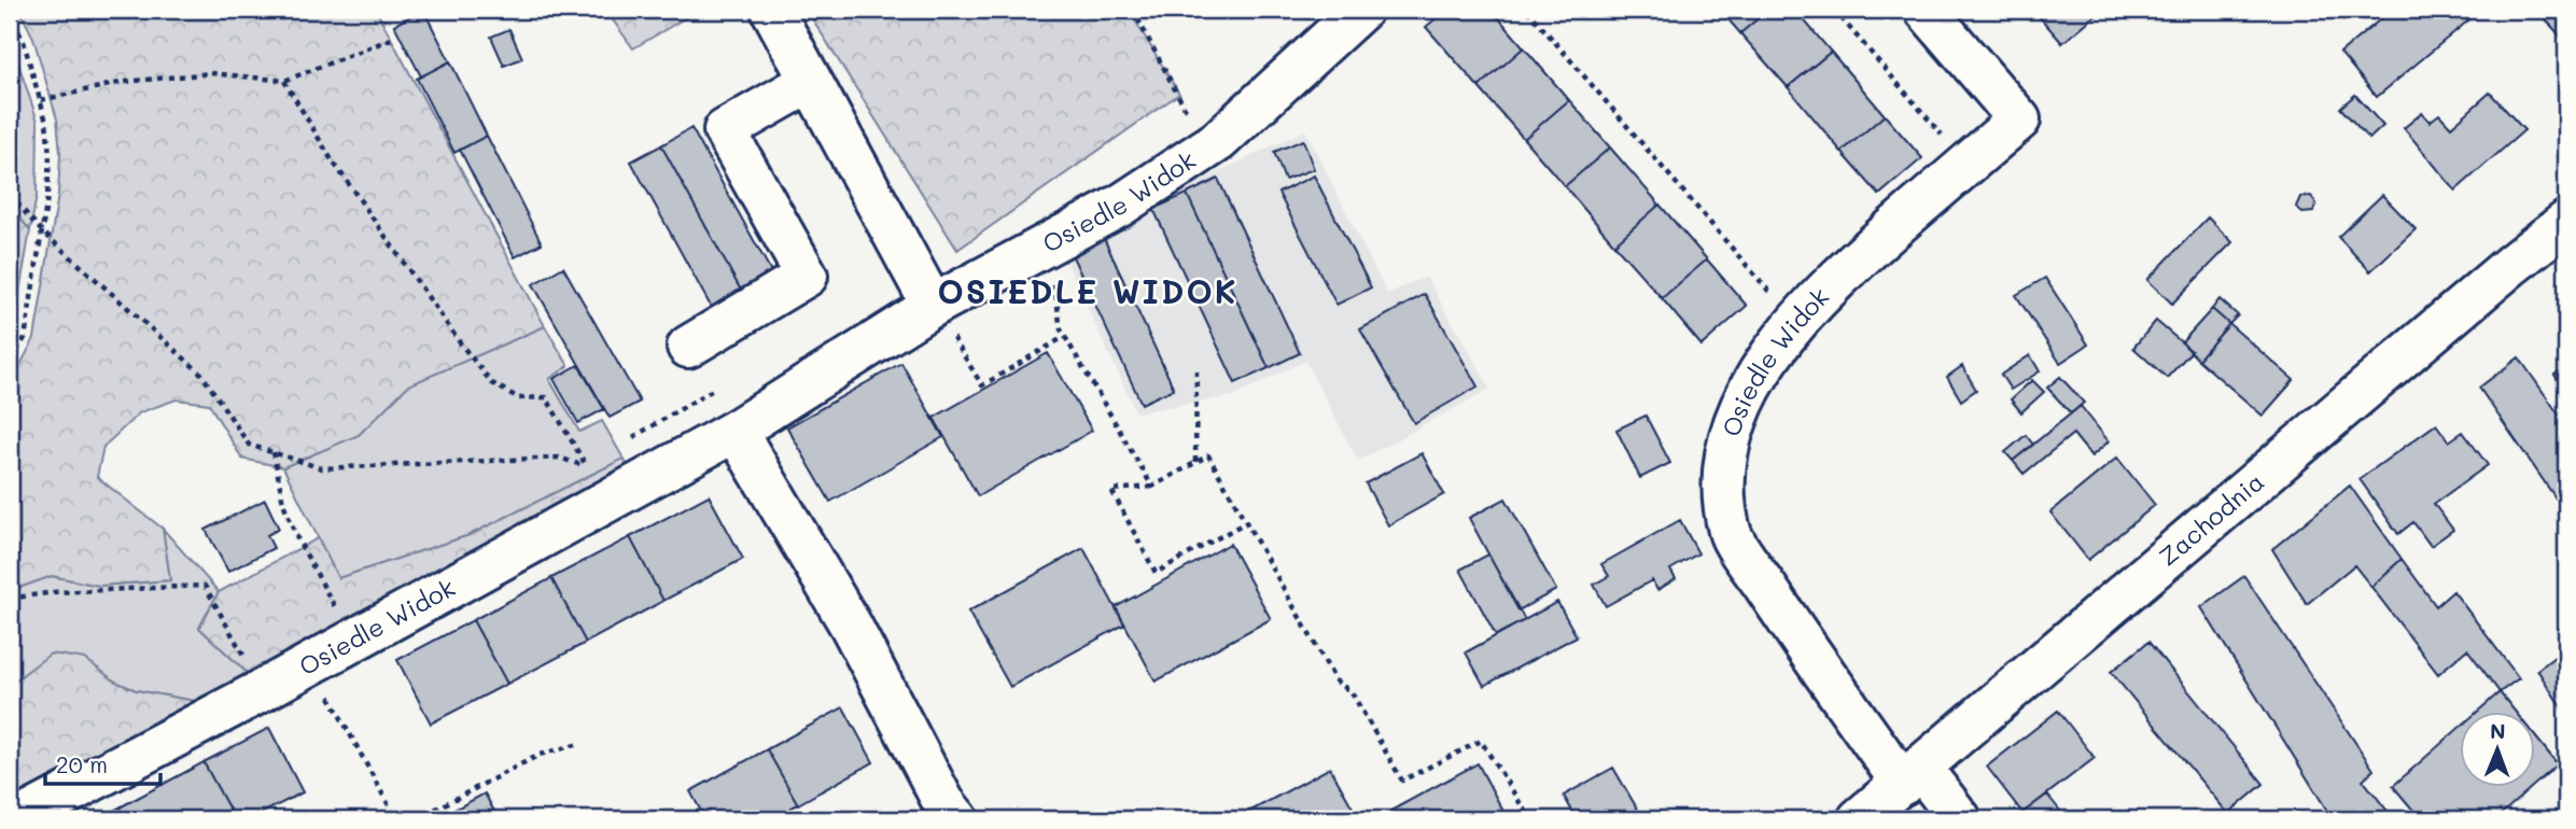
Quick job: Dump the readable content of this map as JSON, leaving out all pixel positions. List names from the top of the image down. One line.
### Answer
{"streets":{"street":["Osiedle Widok","Zachodnia"]},"crossings":[["Osiedle Widok","Zachodnia"]],"districts":["OSIEDLE WIDOK"],"scale_bar":"20 m","north":"top"}
